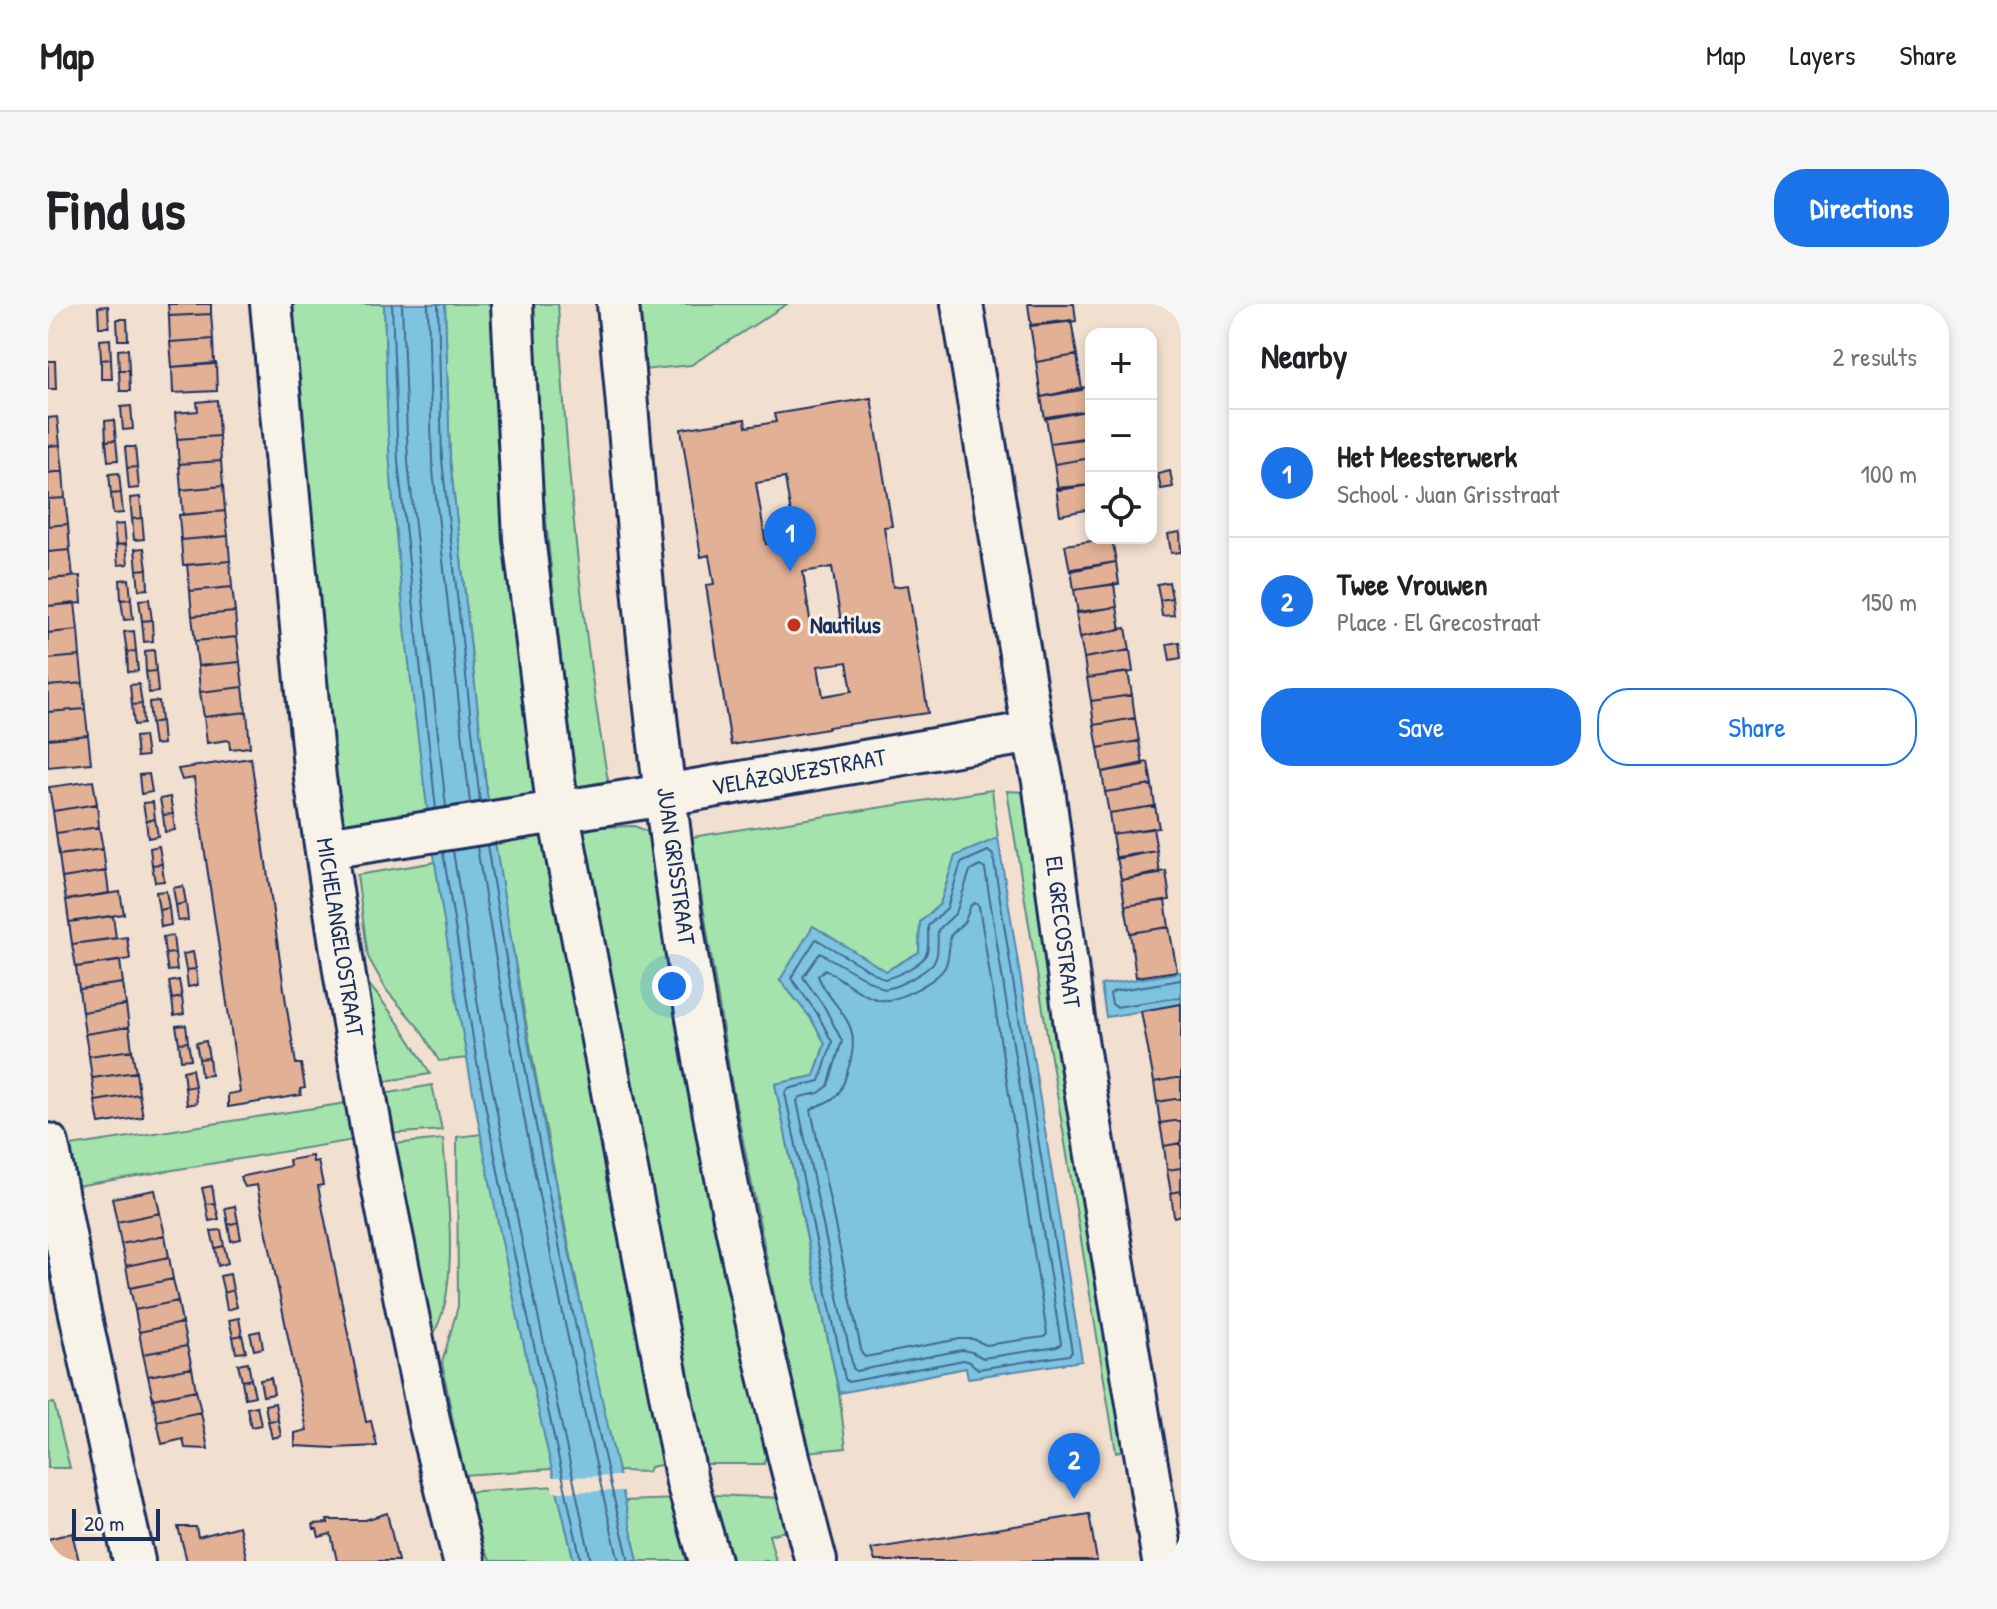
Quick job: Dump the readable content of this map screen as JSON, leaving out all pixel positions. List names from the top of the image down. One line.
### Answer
{"streets":{"street":["VELÁZQUEZSTRAAT","JUAN GRISSTRAAT","EL GRECOSTRAAT","MICHELANGELOSTRAAT"]},"crossings":[["VELÁZQUEZSTRAAT","JUAN GRISSTRAAT"],["VELÁZQUEZSTRAAT","EL GRECOSTRAAT"],["VELÁZQUEZSTRAAT","MICHELANGELOSTRAAT"]],"places":["Nautilus"],"scale_bar":"20 m","page":{"header":"Map","nav":["Map","Layers","Share"],"buttons":["Directions",["Save","Share"]],"title":"Find us","heading":["Nearby","2 results"],"map_buttons":["+","−"],"list":[{"mark":"1","name":"Het Meesterwerk","note":"School · Juan Grisstraat","value":"100 m"},{"mark":"2","name":"Twee Vrouwen","note":"Place · El Grecostraat","value":"150 m"}],"pins":["1","2"],"scale":"20 m"}}
